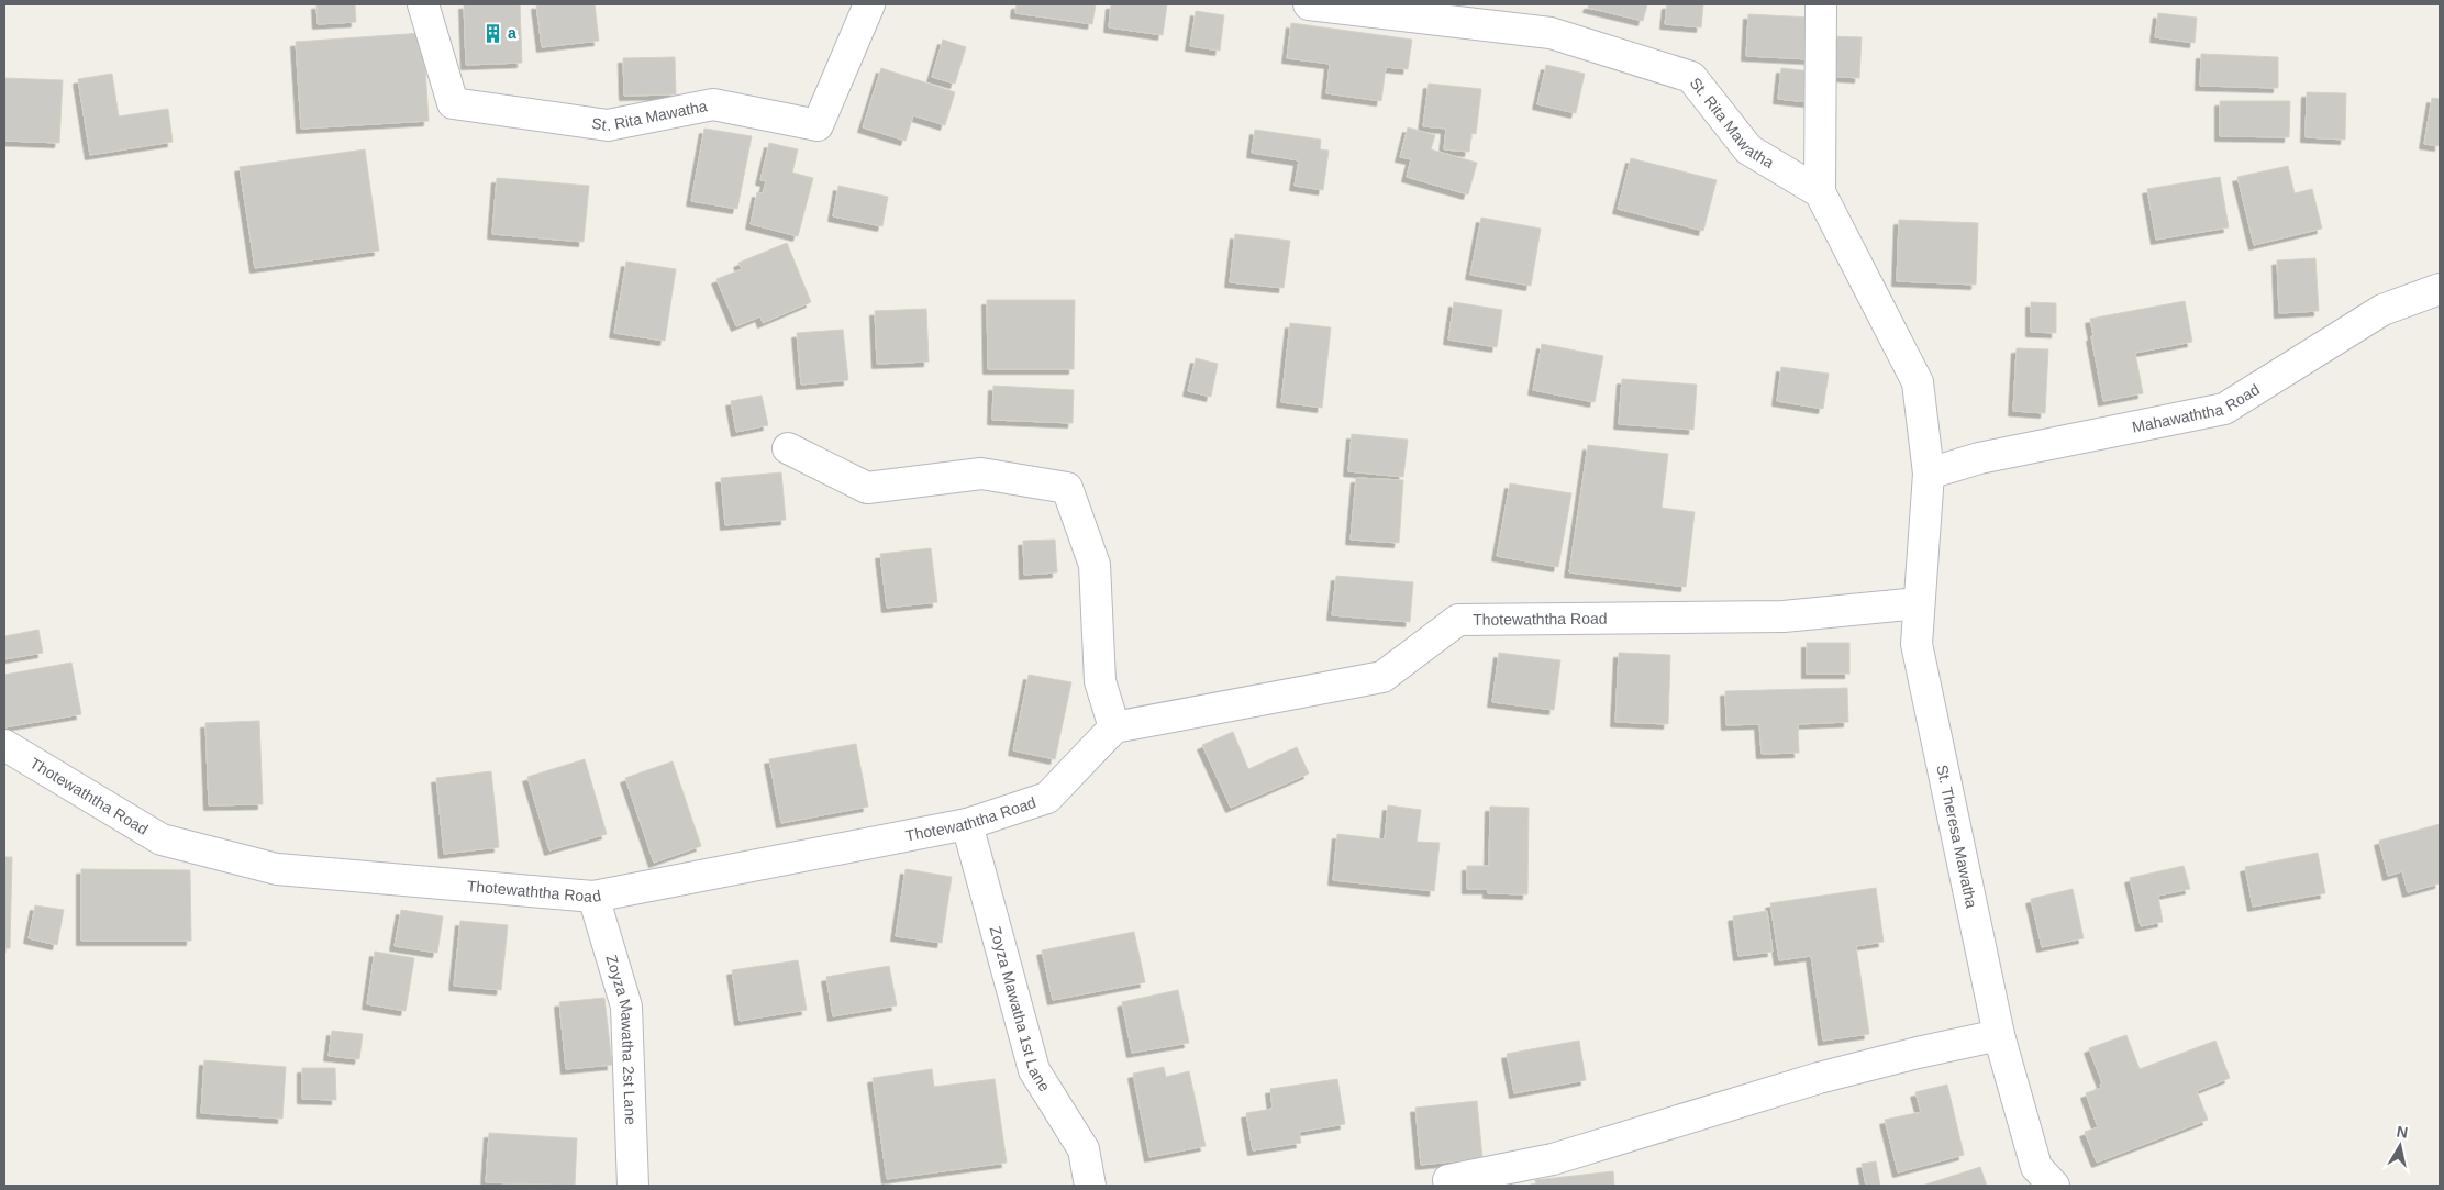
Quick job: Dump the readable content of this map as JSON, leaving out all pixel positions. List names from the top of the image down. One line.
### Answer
{"streets":{"street":["St. Rita Mawatha","Mahawaththa Road","Thotewaththa Road","St. Theresa Mawatha","Zoyza Mawatha 1st Lane","Zoyza Mawatha 2st Lane"]},"crossings":[["Mahawaththa Road","St. Theresa Mawatha"],["Thotewaththa Road","St. Theresa Mawatha"],["Thotewaththa Road","Zoyza Mawatha 1st Lane"],["Thotewaththa Road","Zoyza Mawatha 2st Lane"]],"places":{"building":["a"]},"north":"top"}
